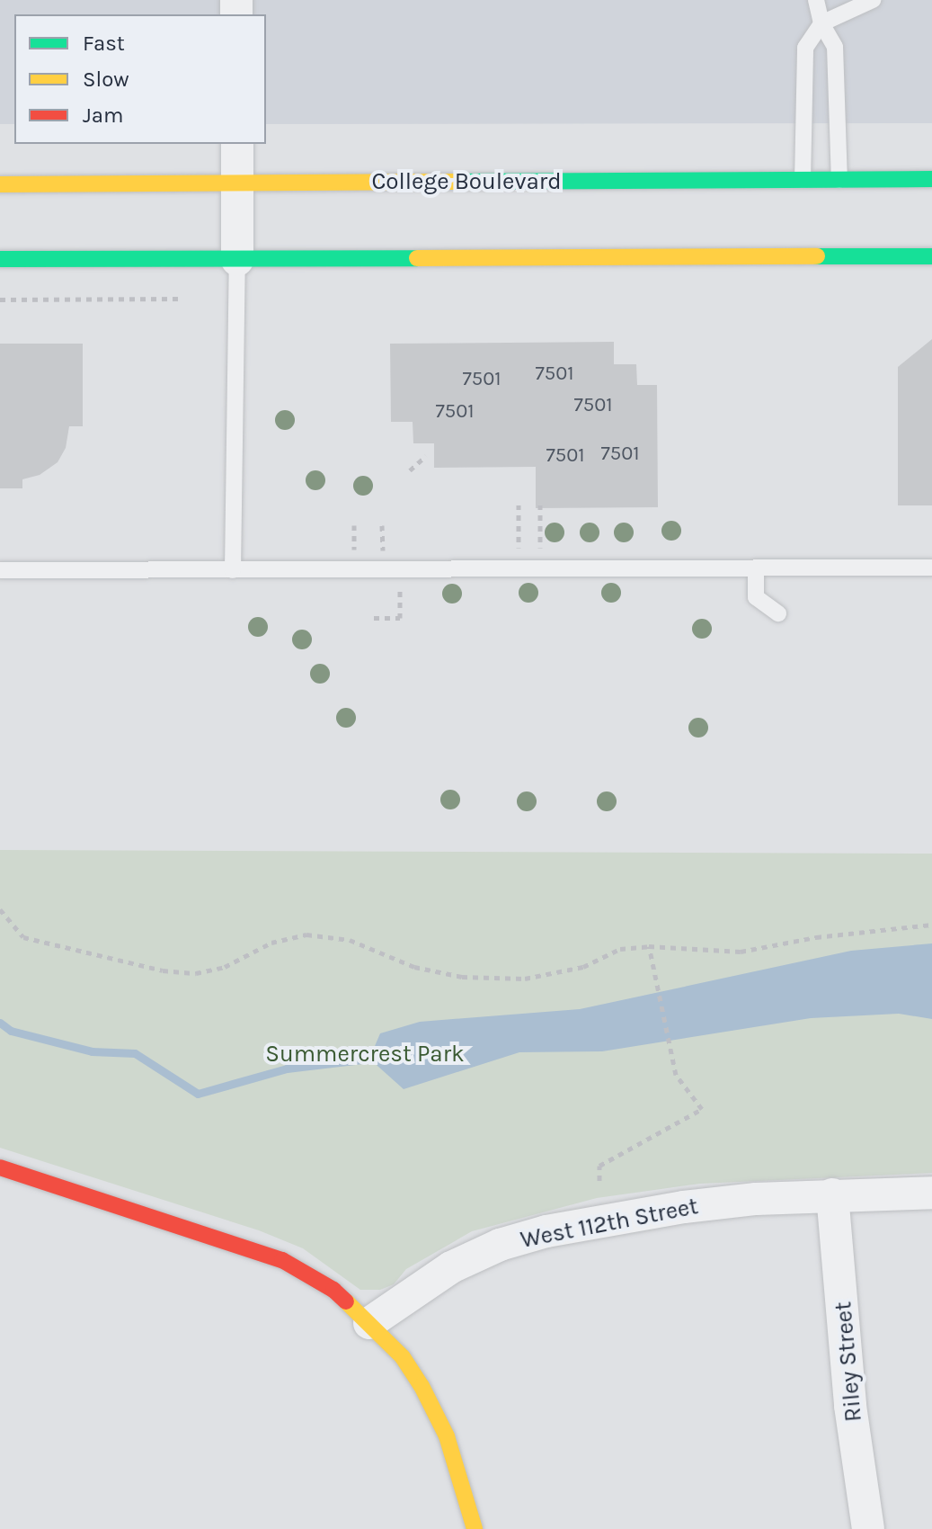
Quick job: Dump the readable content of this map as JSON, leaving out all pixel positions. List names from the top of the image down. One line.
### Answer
{"streets":{"main road":["College Boulevard"],"street":["West 112th Street","Riley Street"]},"crossings":[["West 112th Street","Riley Street"]],"parks":["Summercrest Park"],"house_numbers":["7501","7501","7501","7501","7501","7501"],"legend":["Fast","Slow","Jam"]}
